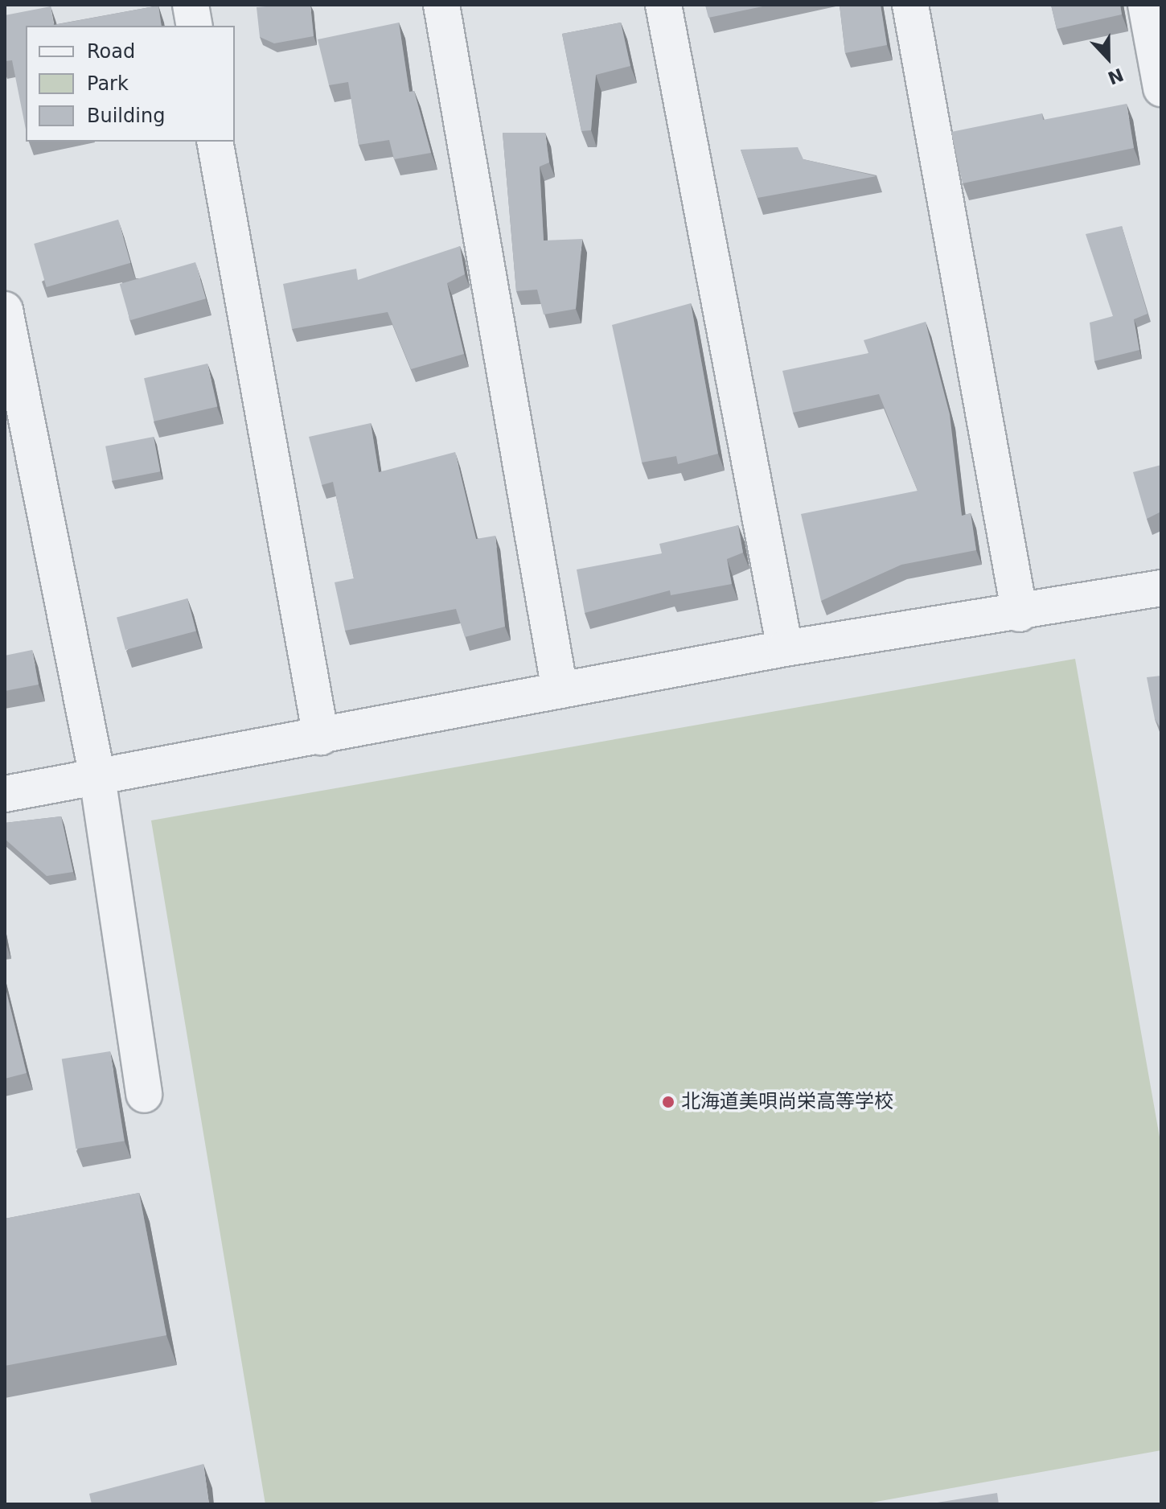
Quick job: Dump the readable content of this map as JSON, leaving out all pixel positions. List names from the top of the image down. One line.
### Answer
{"places":["北海道美唄尚栄高等学校"],"legend":["Road","Park","Building"],"north":"bottom"}
